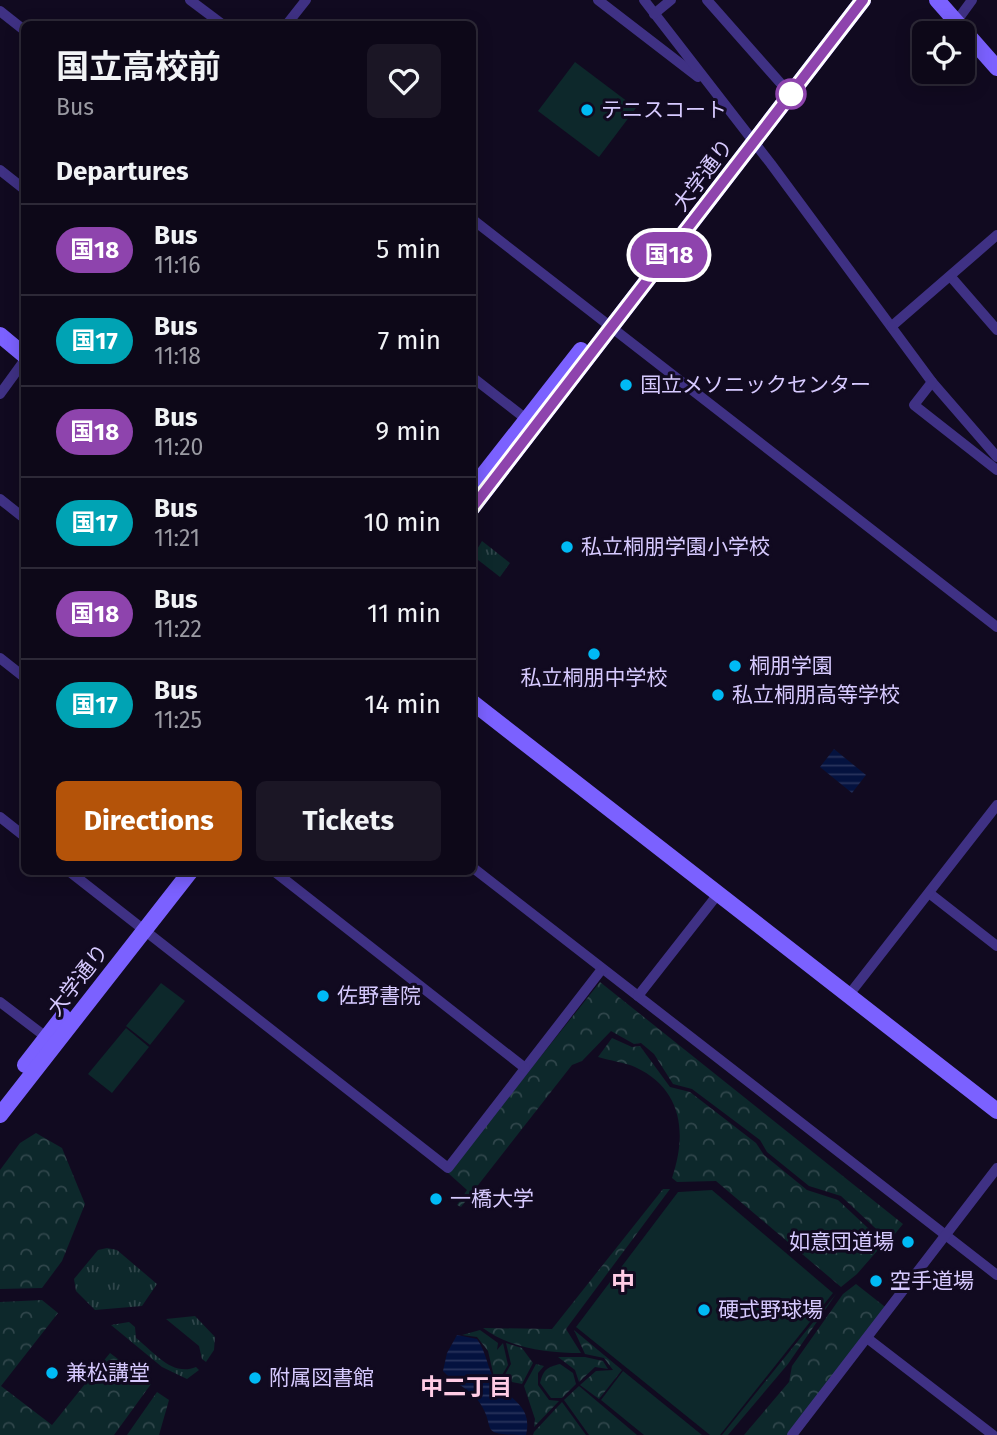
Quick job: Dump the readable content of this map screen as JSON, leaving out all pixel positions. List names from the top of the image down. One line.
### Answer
{"streets":{"main road":["大学通り"]},"districts":["中","中二丁目"],"places":["テニスコート","国立メソニックセンター","私立桐朋学園小学校","私立桐朋中学校","桐朋学園","私立桐朋高等学校","佐野書院","一橋大学","如意団道場","空手道場","硬式野球場","兼松講堂","附属図書館"],"lines":["bus line 国18"],"page":{"on_map":"国18","heading":[["国立高校前","Bus"],"Departures"],"list":[{"mark":"国18","name":"Bus","note":"11:16","value":"5 min"},{"mark":"国17","name":"Bus","note":"11:18","value":"7 min"},{"mark":"国18","name":"Bus","note":"11:20","value":"9 min"},{"mark":"国17","name":"Bus","note":"11:21","value":"10 min"},{"mark":"国18","name":"Bus","note":"11:22","value":"11 min"},{"mark":"国17","name":"Bus","note":"11:25","value":"14 min"}],"buttons":["Directions","Tickets"]}}
